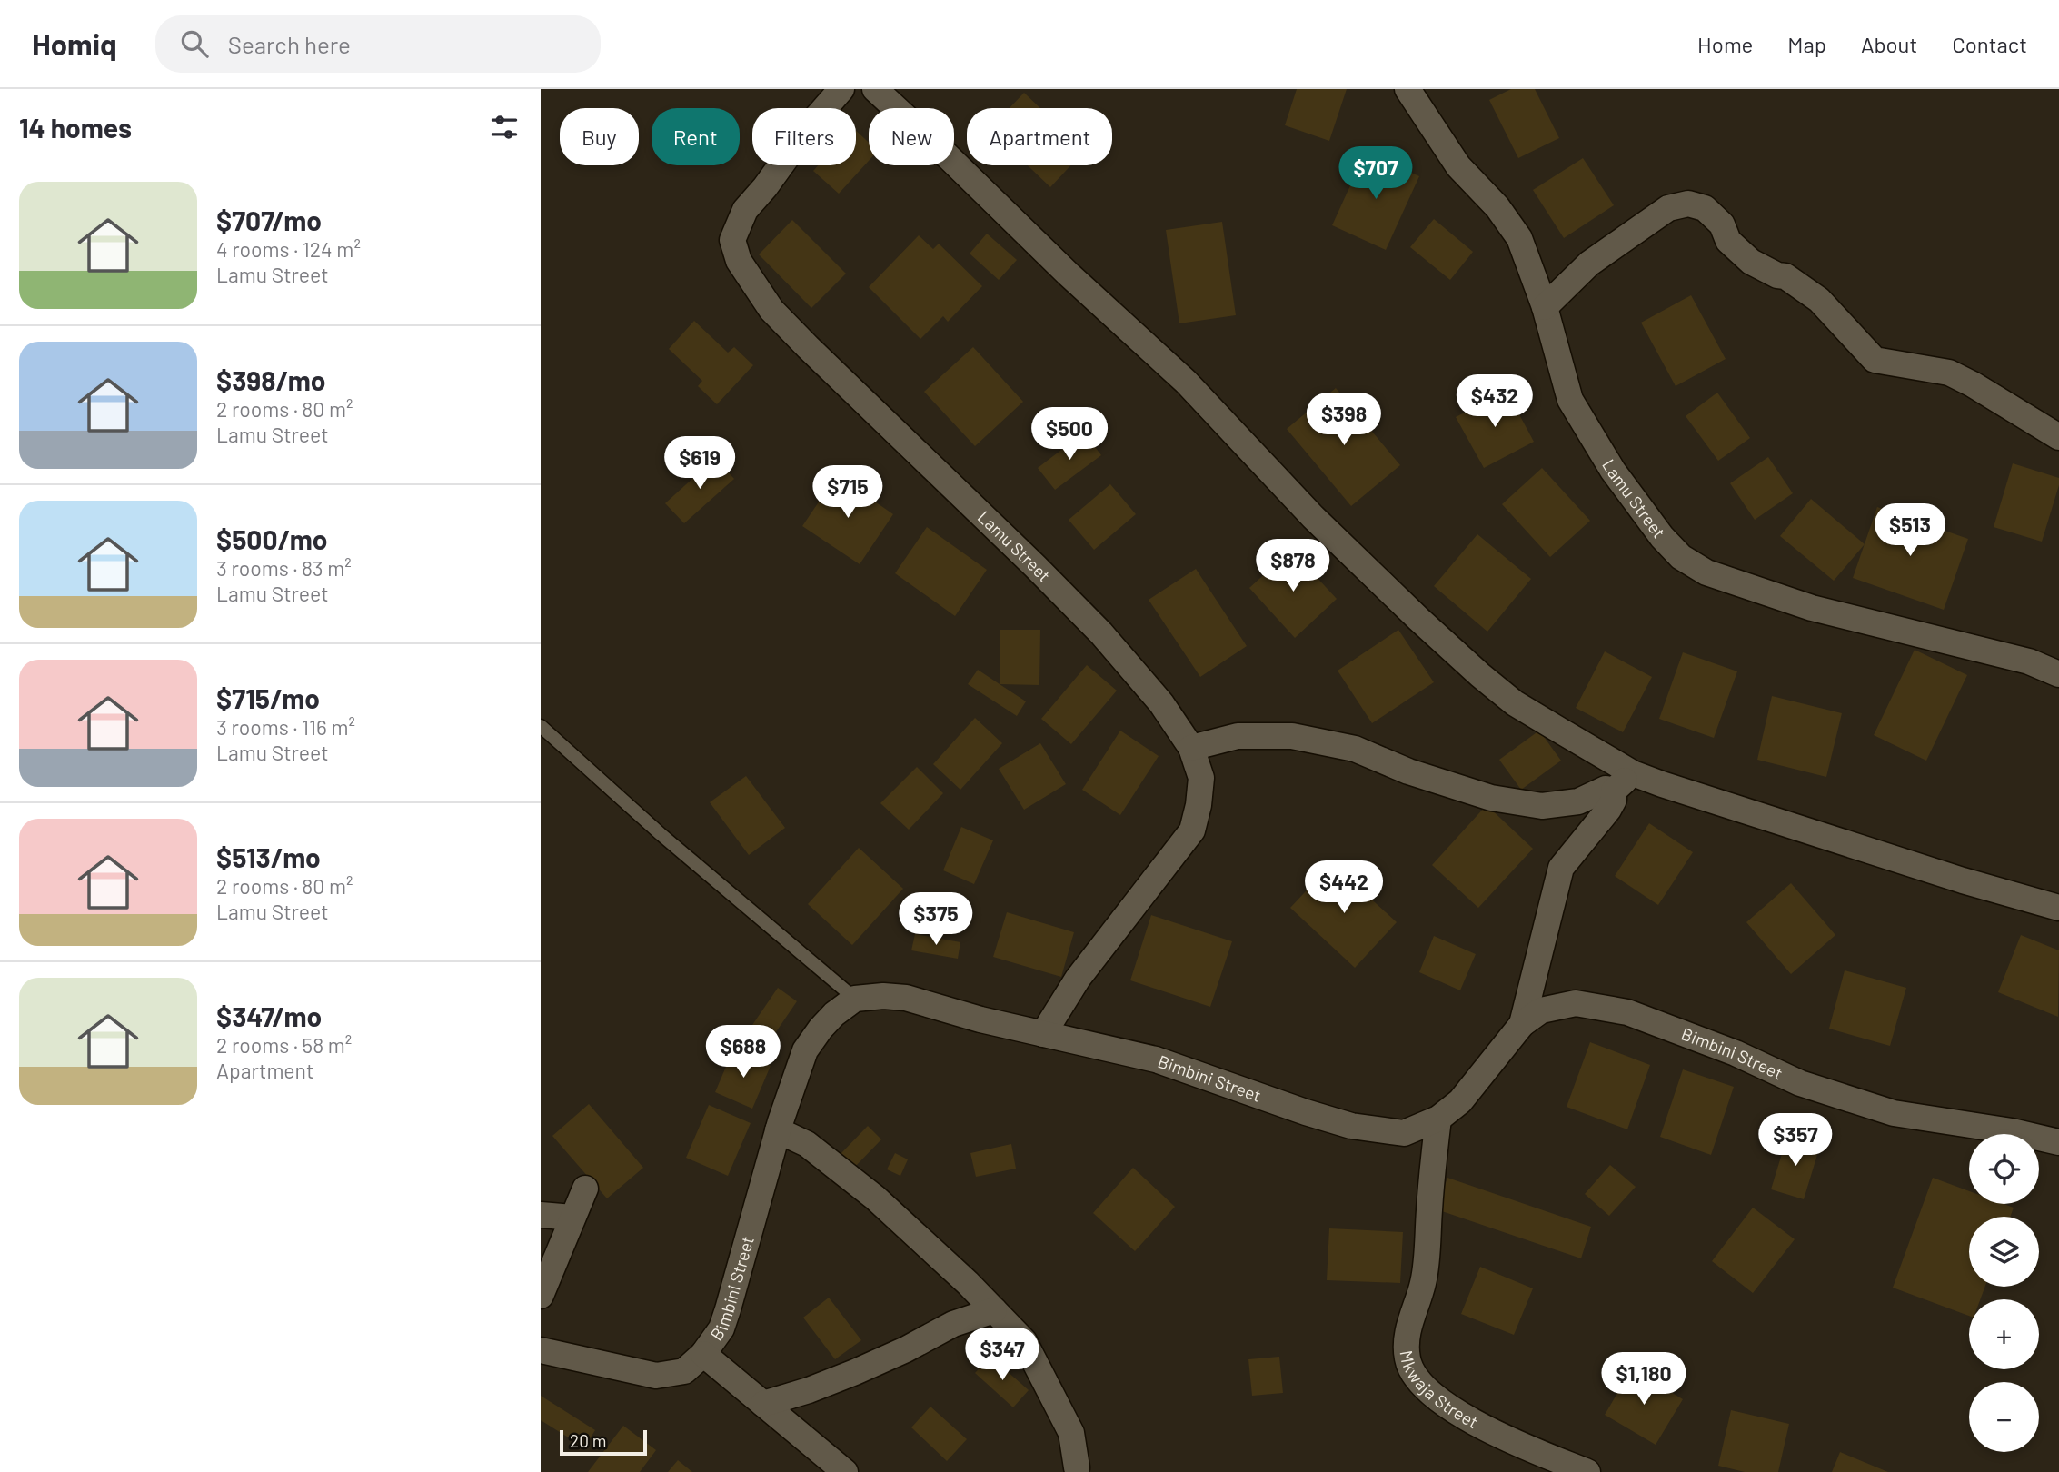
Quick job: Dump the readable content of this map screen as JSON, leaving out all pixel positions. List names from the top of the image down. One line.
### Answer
{"streets":{"street":["Lamu Street","Bimbini Street","Mkwaja Street"]},"crossings":[["Lamu Street","Bimbini Street"],["Bimbini Street","Mkwaja Street"]],"scale_bar":"20 m","page":{"header":"Homiq","search":"Search here","nav":["Home","Map","About","Contact"],"heading":"14 homes","chip":["Buy","Rent","Filters","New","Apartment"],"price":["$707","$432","$398","$500","$619","$715","$513","$878","$442","$375","$688","$357","$347","$1,180"],"list":[{"name":"$707/mo","note":"4 rooms · 124 m² · Lamu Street"},{"name":"$398/mo","note":"2 rooms · 80 m² · Lamu Street"},{"name":"$500/mo","note":"3 rooms · 83 m² · Lamu Street"},{"name":"$715/mo","note":"3 rooms · 116 m² · Lamu Street"},{"name":"$513/mo","note":"2 rooms · 80 m² · Lamu Street"},{"name":"$347/mo","note":"2 rooms · 58 m² · Apartment"}],"map_buttons":["+","−"],"scale":"20 m"}}
